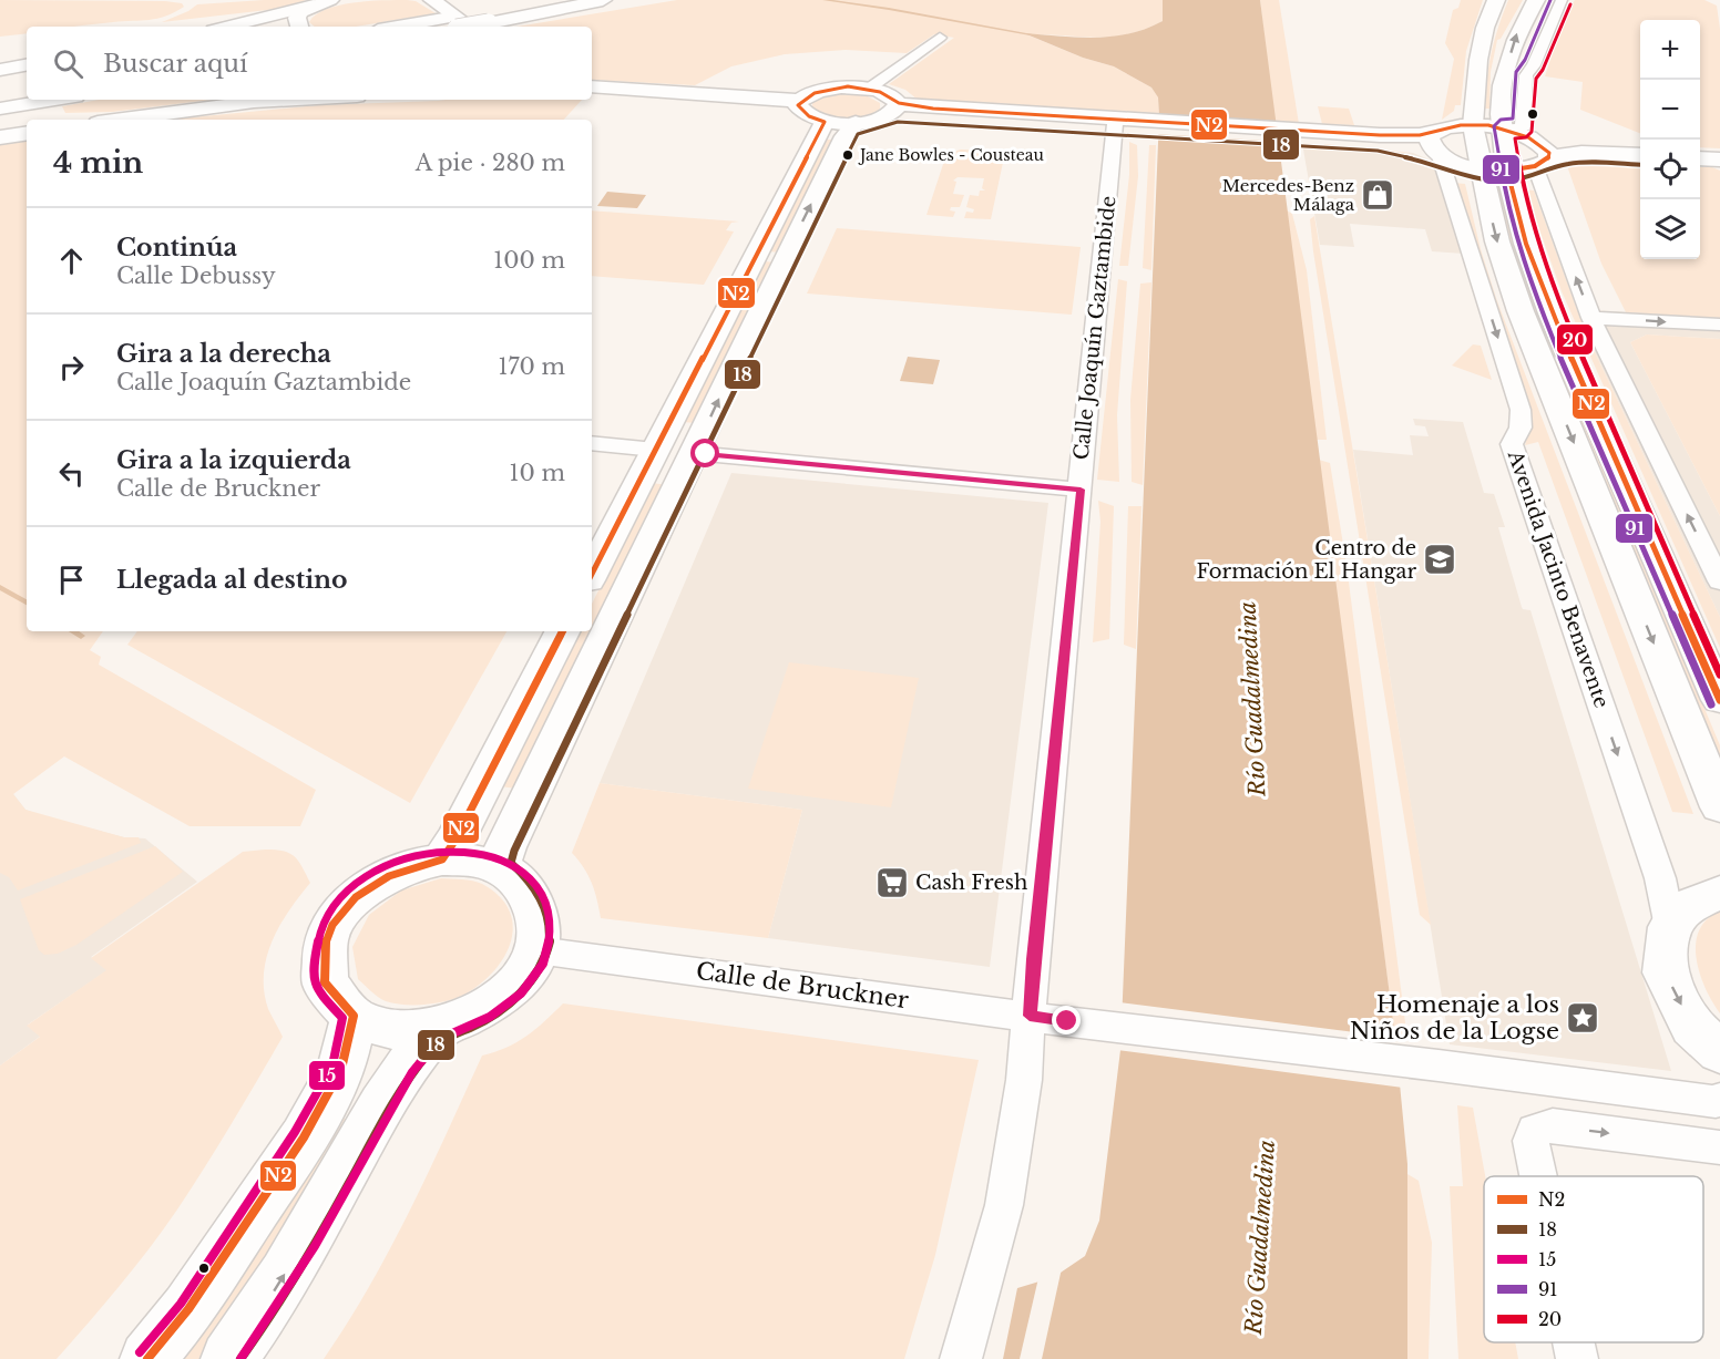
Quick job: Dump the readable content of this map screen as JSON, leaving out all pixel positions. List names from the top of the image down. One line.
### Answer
{"streets":{"main road":["Avenida Jacinto Benavente"],"street":["Calle Joaquín Gaztambide","Calle de Bruckner"]},"crossings":[["Calle Joaquín Gaztambide","Calle de Bruckner"]],"water":["Río Guadalmedina"],"places":{"other":["Jane Bowles - Cousteau"],"shop":["Mercedes-Benz Málaga"],"school or university":["Centro de Formación El Hangar"],"supermarket":["Cash Fresh"],"place":["Homenaje a los Niños de la Logse"]},"lines":["transit line 91","transit line 20","transit line N2","transit line 18","transit line 15"],"legend":["N2","18","15","91","20"],"page":{"map_buttons":["+","−"],"search":"Buscar aquí","heading":["4 min","A pie · 280 m"],"list":[["Continúa","Calle Debussy","100 m"],["Gira a la derecha","Calle Joaquín Gaztambide","170 m"],["Gira a la izquierda","Calle de Bruckner","10 m"],"Llegada al destino"]}}
